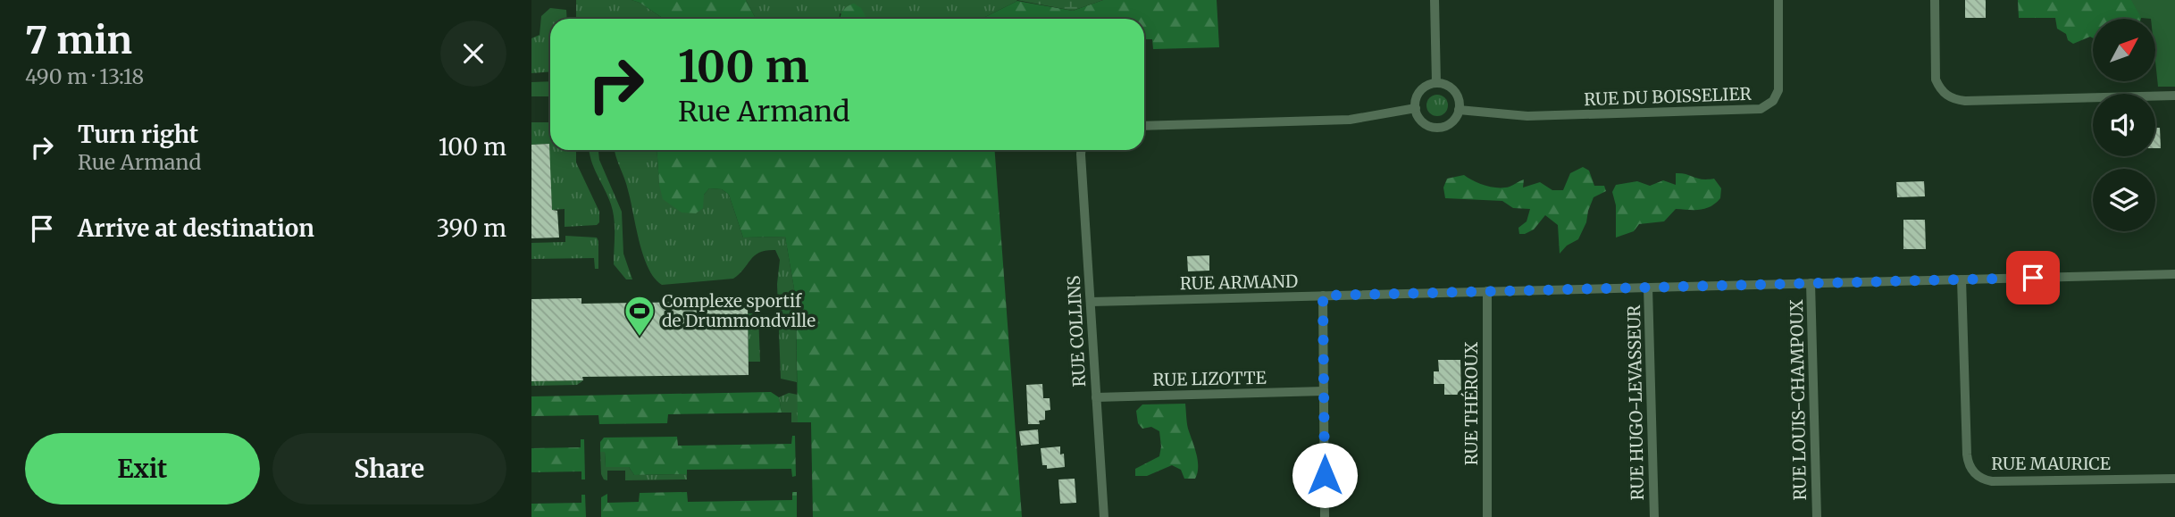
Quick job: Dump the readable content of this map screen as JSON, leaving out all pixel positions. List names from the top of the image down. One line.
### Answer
{"streets":{"street":["RUE DU BOISSELIER","RUE ARMAND","RUE COLLINS","RUE LIZOTTE","RUE LOUIS-CHAMPOUX","RUE HUGO-LEVASSEUR","RUE THÉROUX","RUE MAURICE"]},"crossings":[["RUE ARMAND","RUE COLLINS"],["RUE ARMAND","RUE LOUIS-CHAMPOUX"],["RUE ARMAND","RUE HUGO-LEVASSEUR"],["RUE ARMAND","RUE THÉROUX"],["RUE ARMAND","RUE MAURICE"],["RUE COLLINS","RUE LIZOTTE"]],"places":{"sports":["Complexe sportif de Drummondville"]},"north":"top right","page":{"heading":["7 min","490 m · 13:18"],"turn":["100 m","Rue Armand"],"list":[{"name":"Turn right","note":"Rue Armand","value":"100 m"},{"name":"Arrive at destination","value":"390 m"}],"buttons":["Exit","Share"]}}
